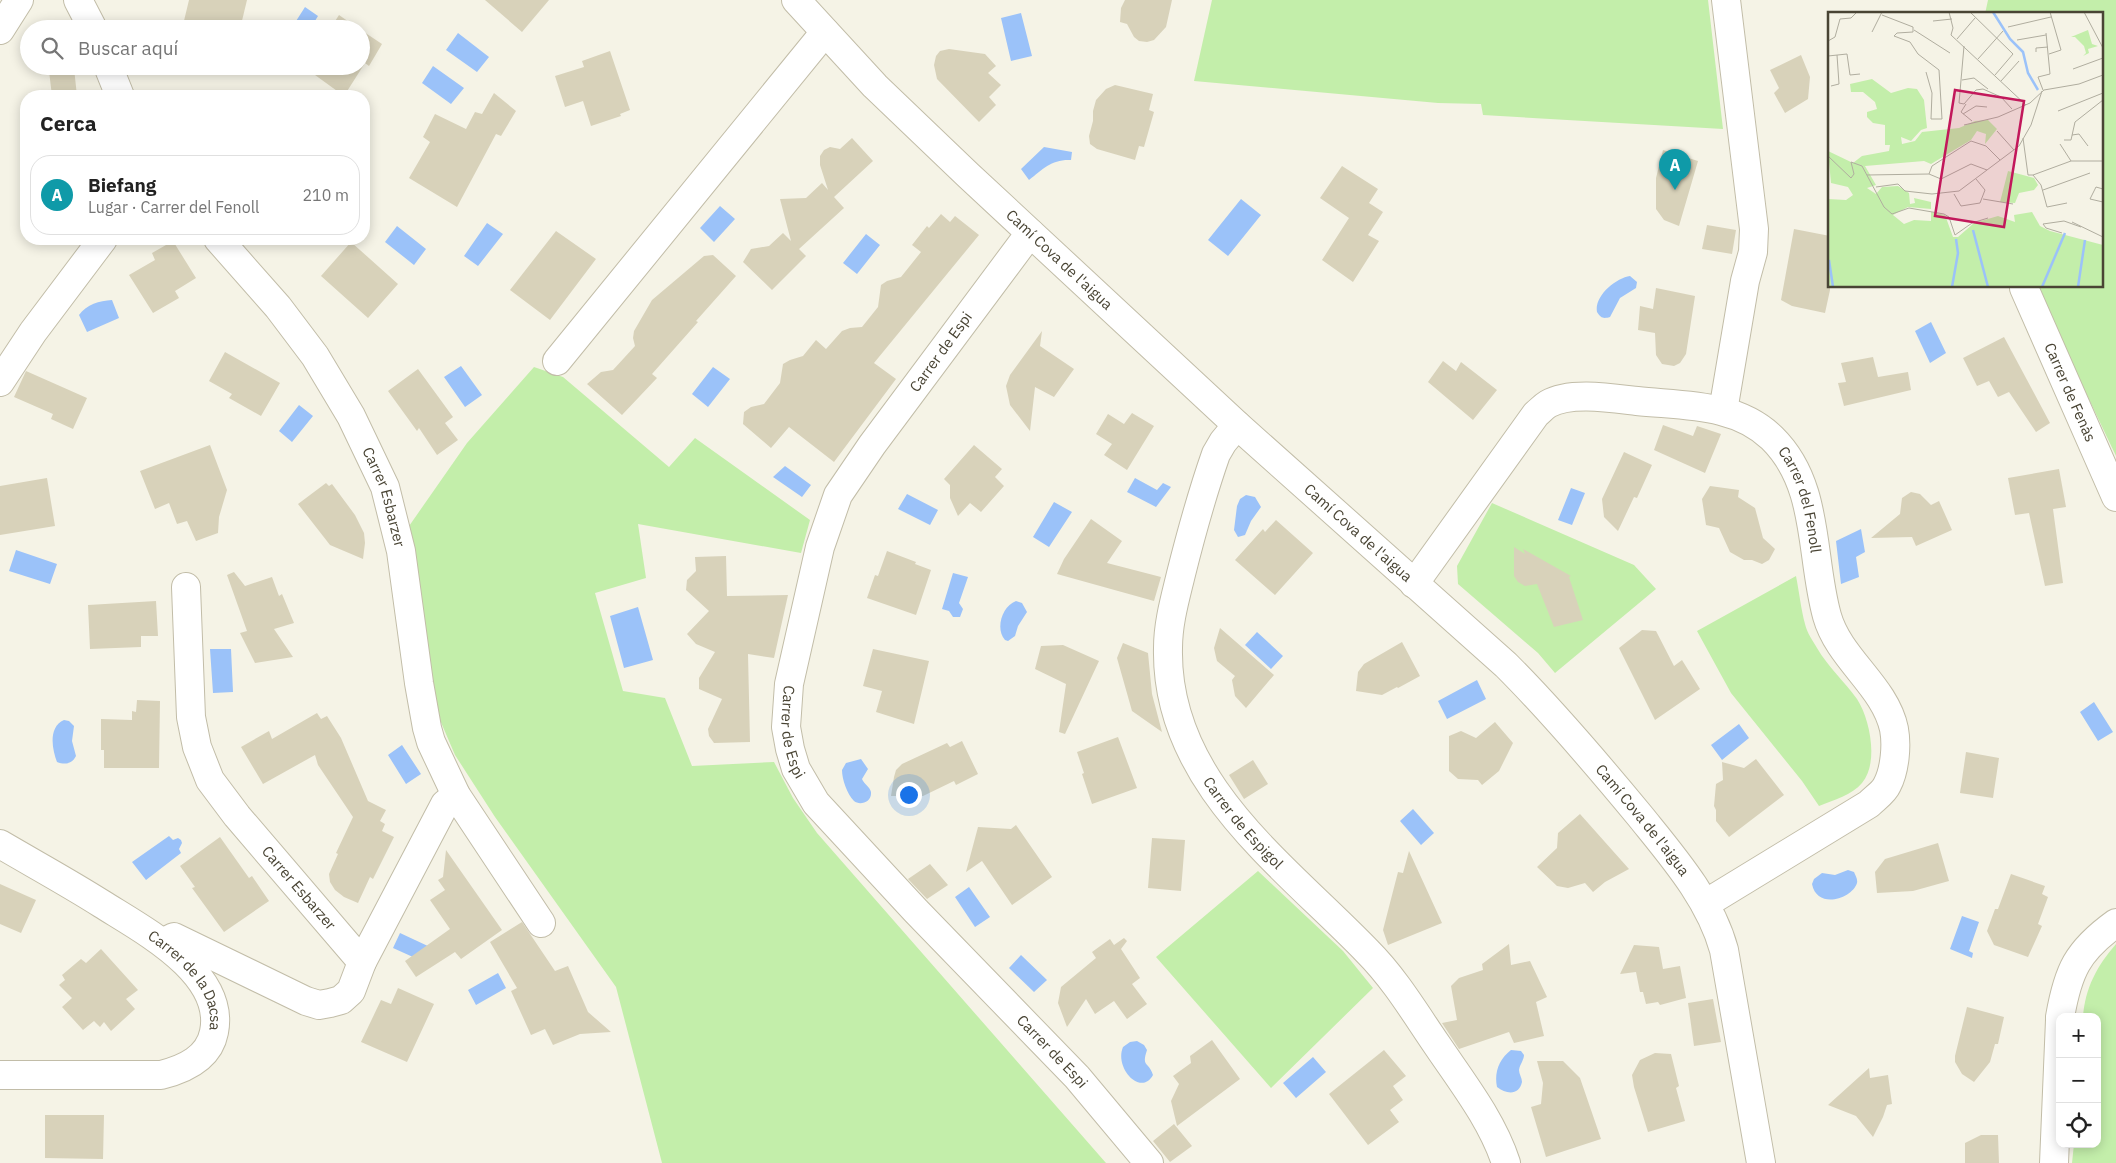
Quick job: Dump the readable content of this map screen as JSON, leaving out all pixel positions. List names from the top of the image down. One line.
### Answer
{"streets":{"street":["Camí Cova de l'aigua","Carrer de Espi","Carrer de Fenàs","Carrer Esbarzer","Carrer del Fenoll","Carrer de Espigol","Carrer de la Dacsa"]},"crossings":[["Camí Cova de l'aigua","Carrer de Espi"],["Camí Cova de l'aigua","Carrer del Fenoll"],["Camí Cova de l'aigua","Carrer de Espigol"]],"page":{"search":"Buscar aquí","heading":"Cerca","pins":"A","list":[{"mark":"A","name":"Biefang","note":"Lugar · Carrer del Fenoll","value":"210 m"}],"map_buttons":["+","−"]}}
